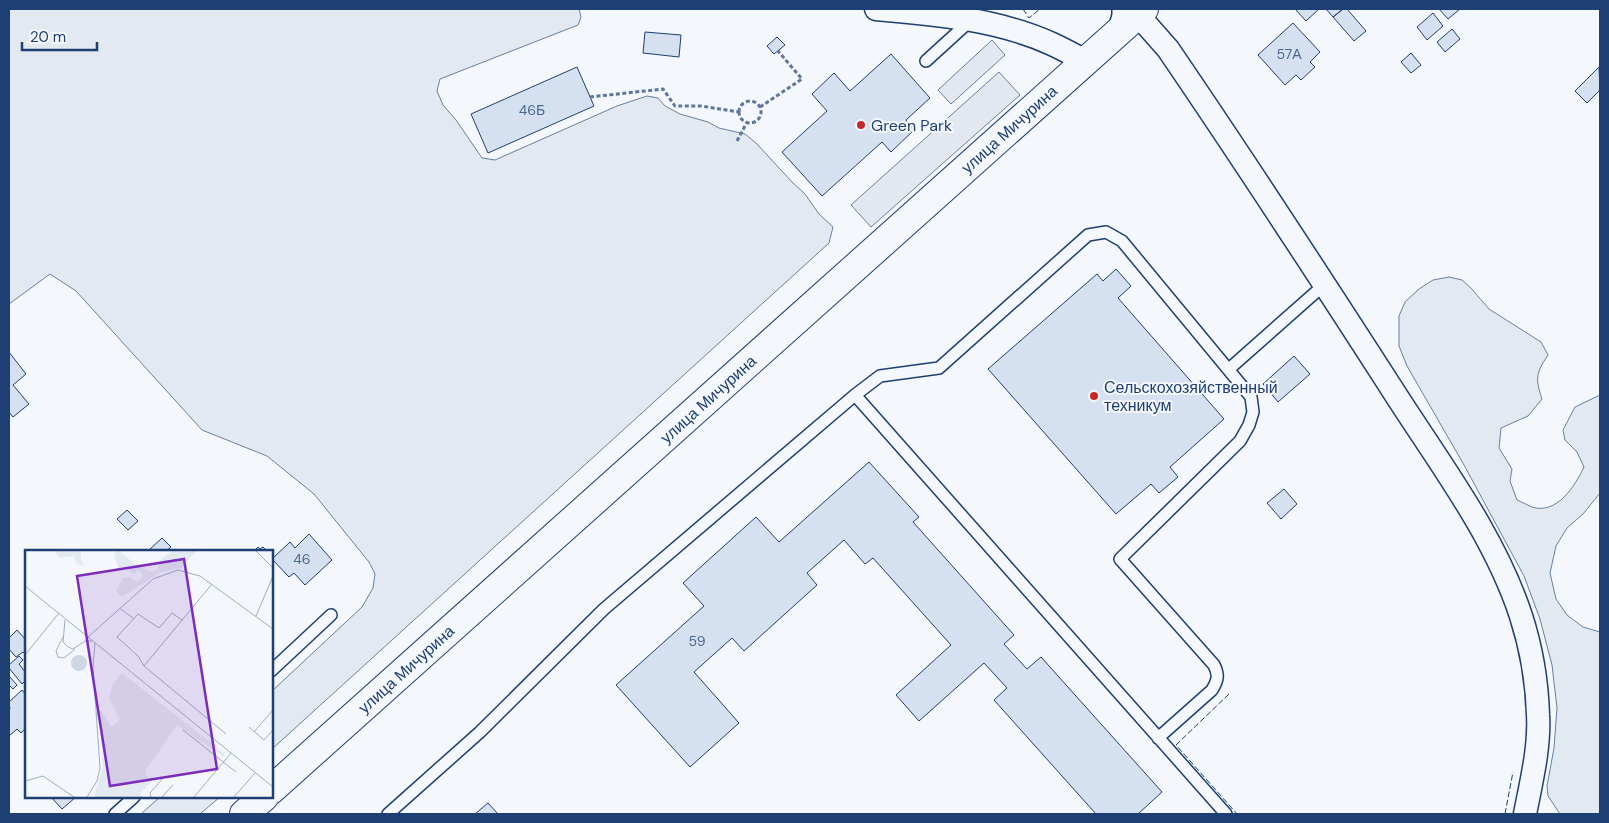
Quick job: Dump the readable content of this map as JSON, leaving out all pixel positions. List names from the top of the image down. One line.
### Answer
{"streets":{"main road":["улица Мичурина"]},"places":["Green Park","Сельскохозяйственный техникум"],"house_numbers":["57А","46Б","46","59"],"scale_bar":"20 m"}
